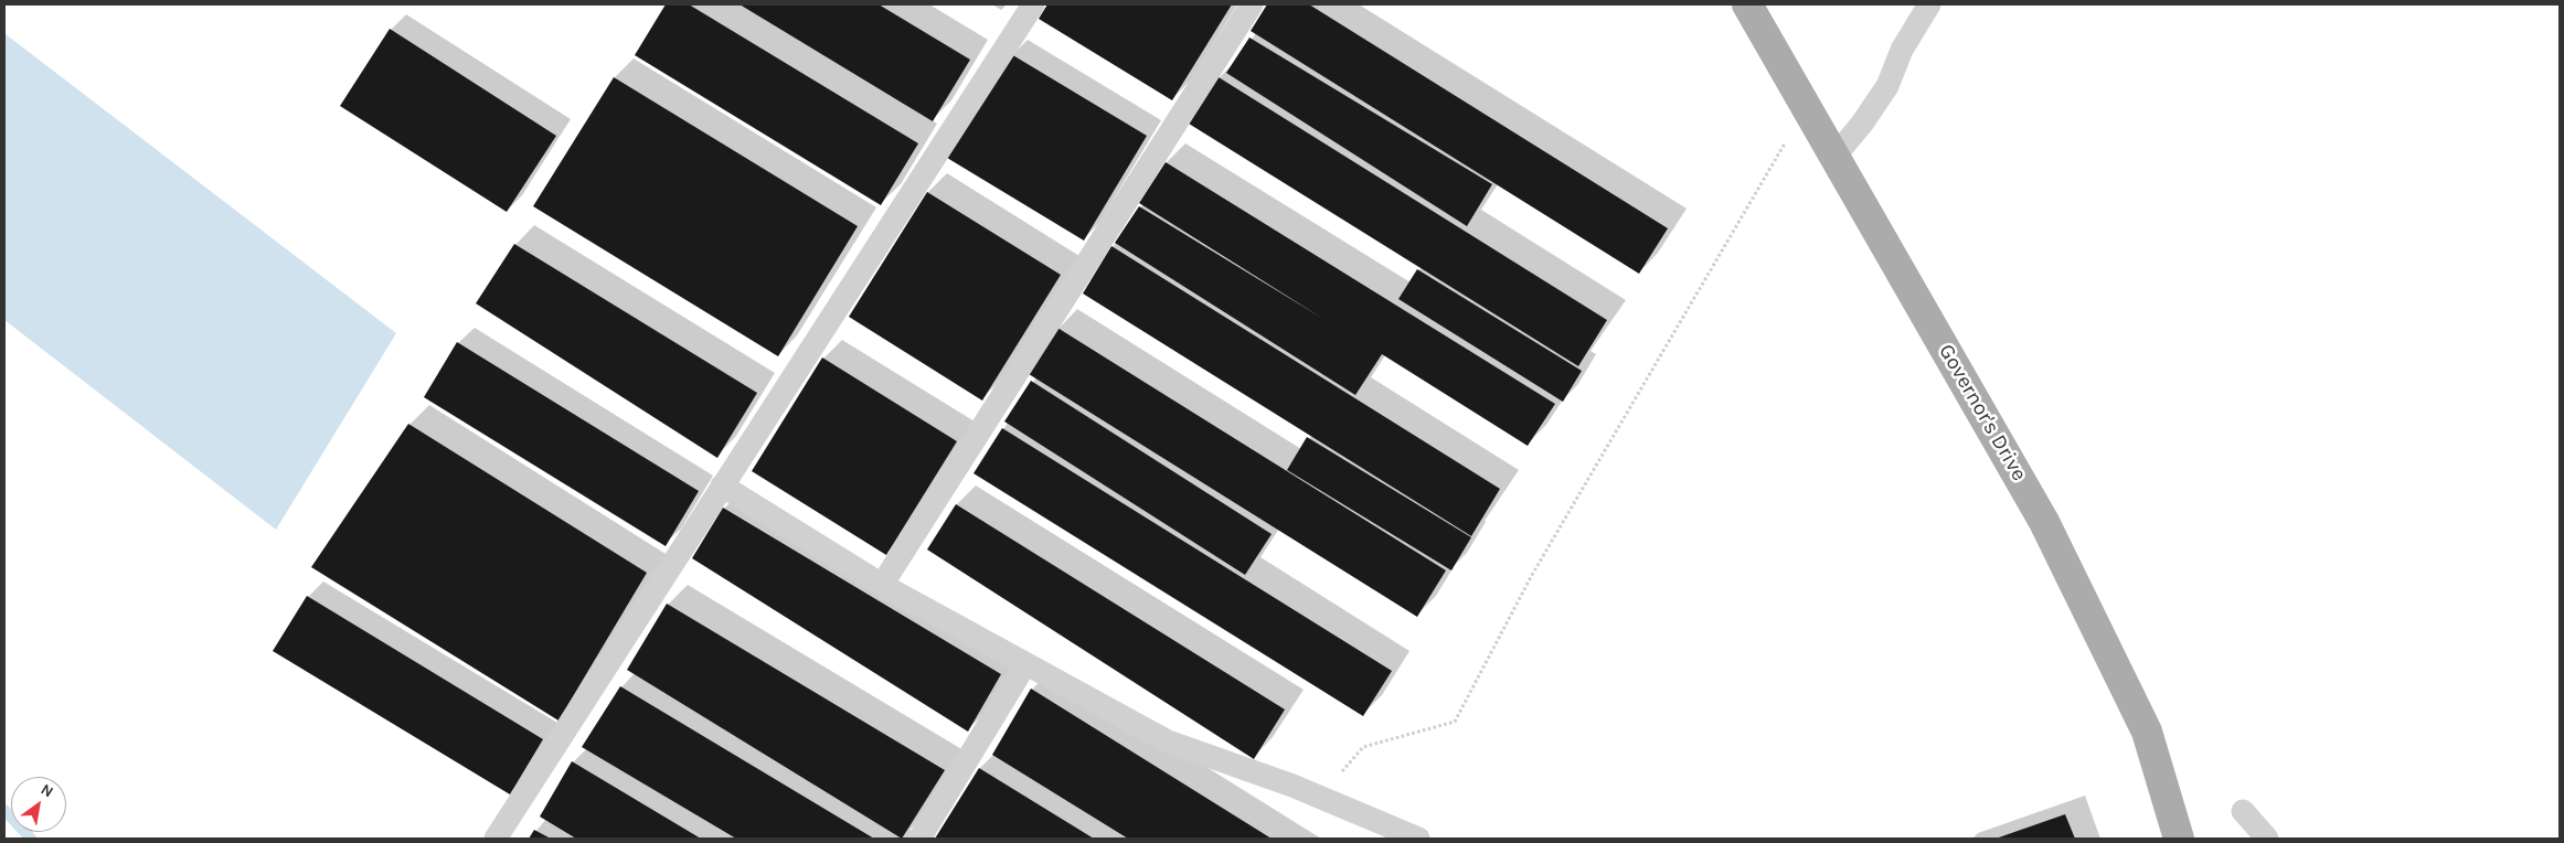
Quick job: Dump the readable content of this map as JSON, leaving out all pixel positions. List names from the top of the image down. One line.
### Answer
{"streets":{"main road":["Governor's Drive"]},"north":"top right"}
